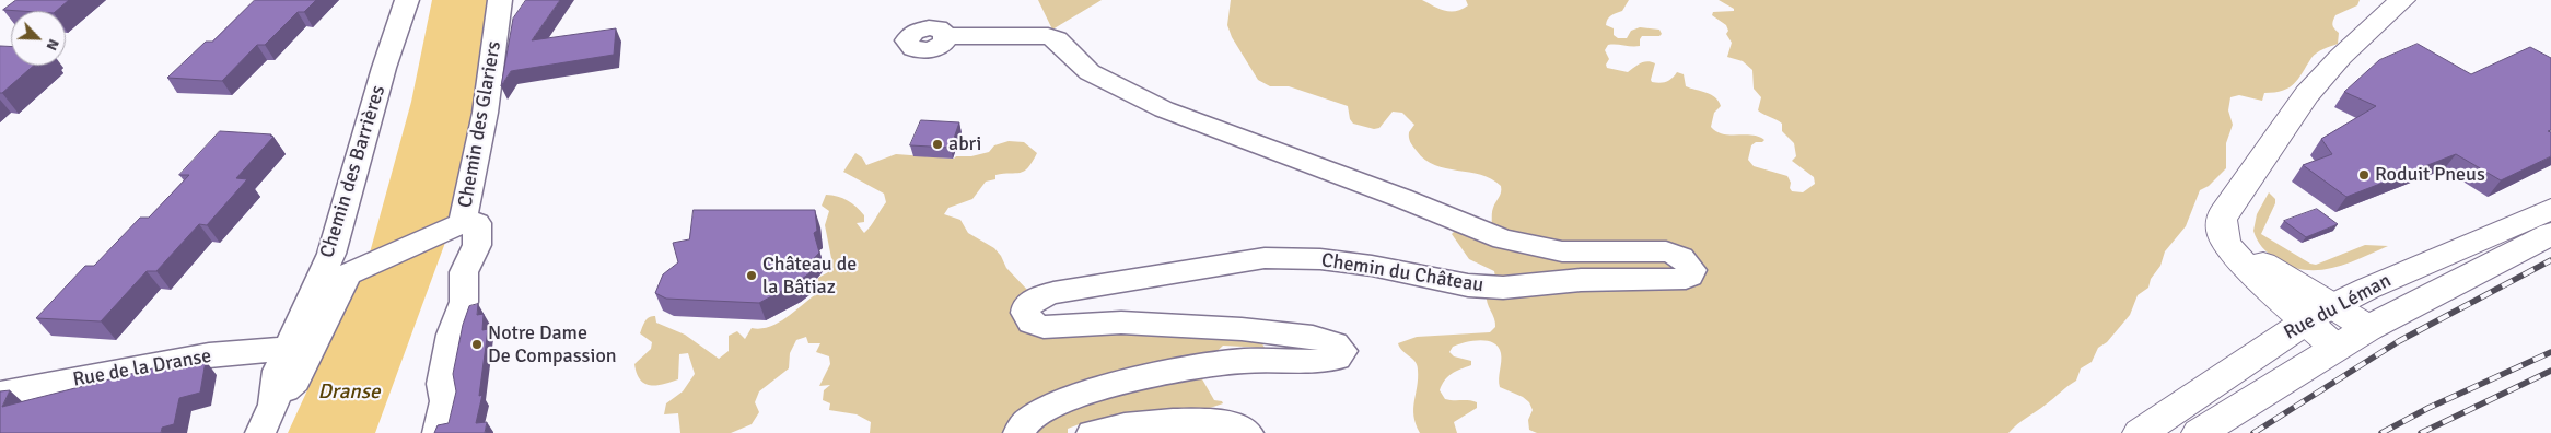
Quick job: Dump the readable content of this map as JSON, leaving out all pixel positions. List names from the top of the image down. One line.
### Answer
{"streets":{"main road":["Rue du Léman"],"street":["Chemin des Glariers","Chemin des Barrières","Chemin du Château","Rue de la Dranse"]},"crossings":[["Chemin des Glariers","Chemin des Barrières"],["Chemin des Barrières","Rue de la Dranse"]],"water":["Dranse"],"places":["abri","Roduit Pneus","Château de la Bâtiaz","Notre Dame De Compassion"],"north":"bottom right"}
